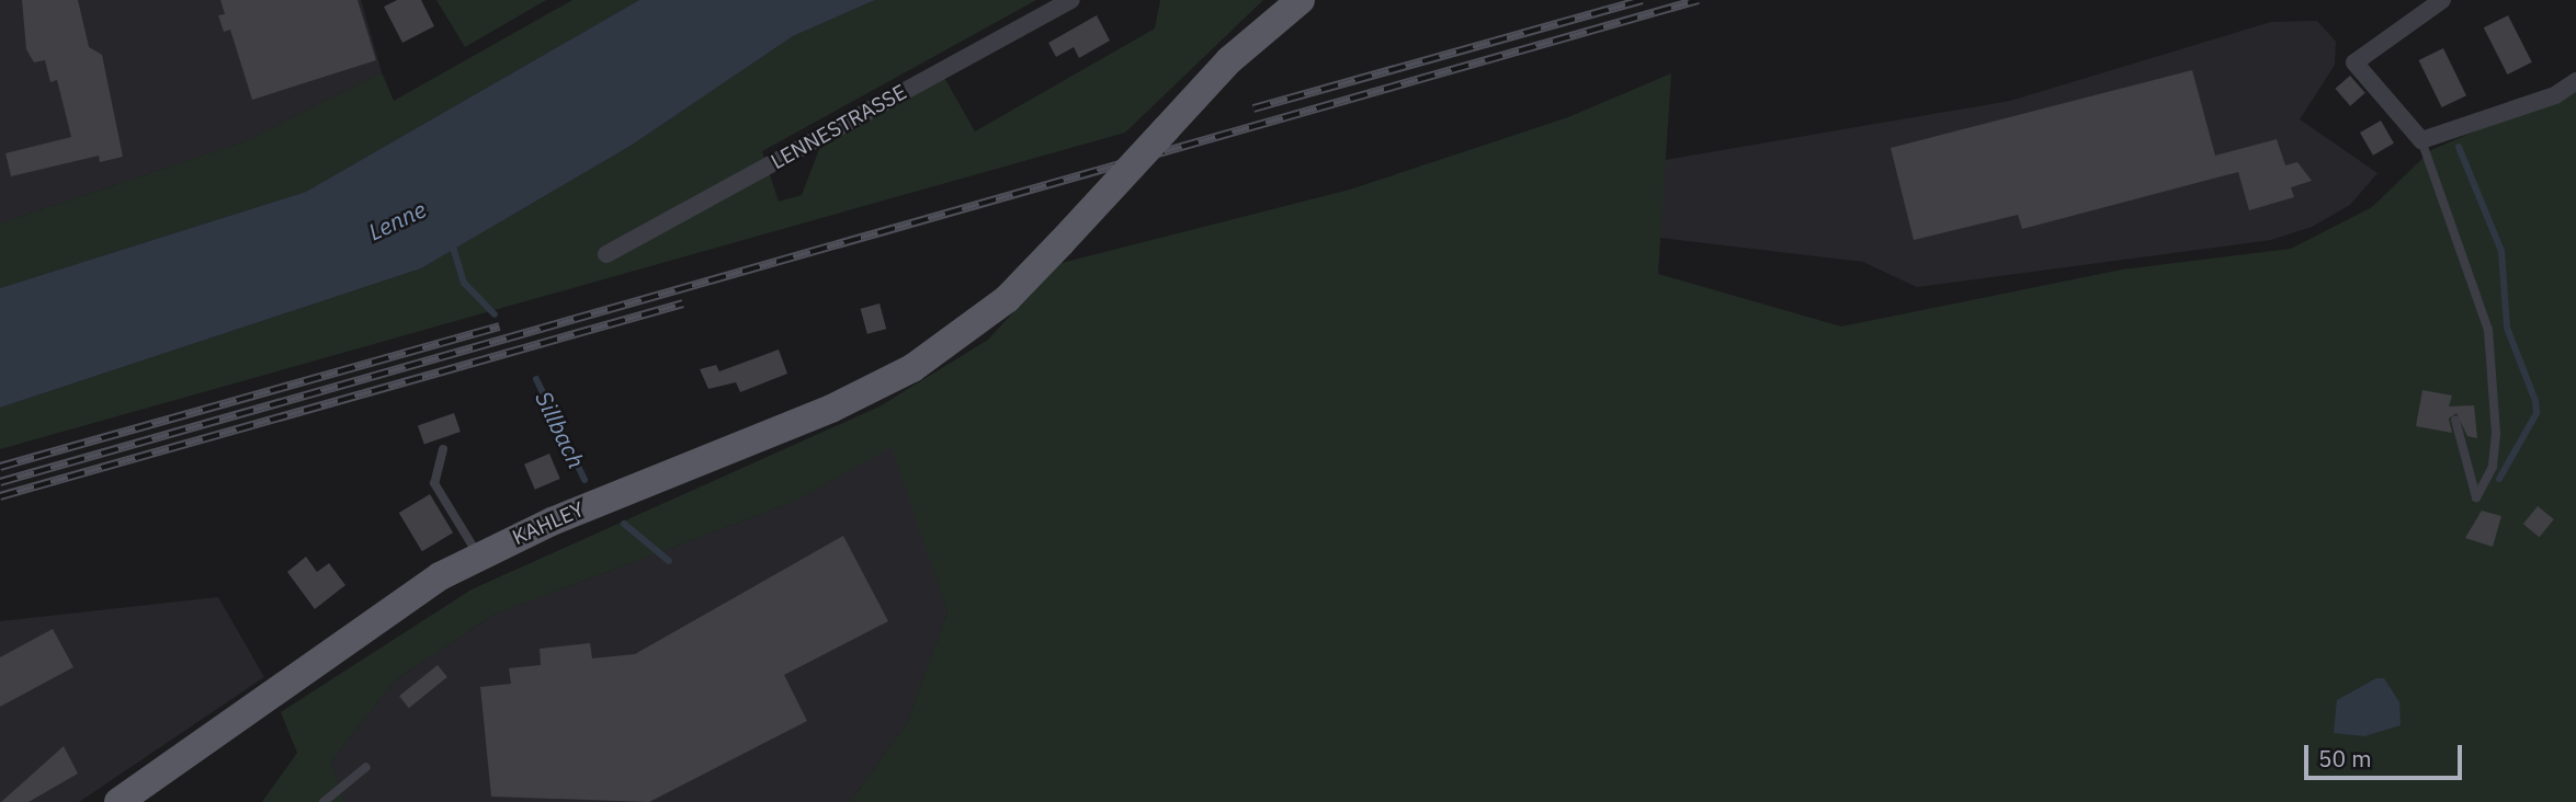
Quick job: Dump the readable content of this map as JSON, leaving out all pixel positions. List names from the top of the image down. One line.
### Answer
{"streets":{"main road":["KAHLEY"],"street":["LENNESTRASSE"]},"water":["Lenne","Sillbach"],"scale_bar":"50 m"}
